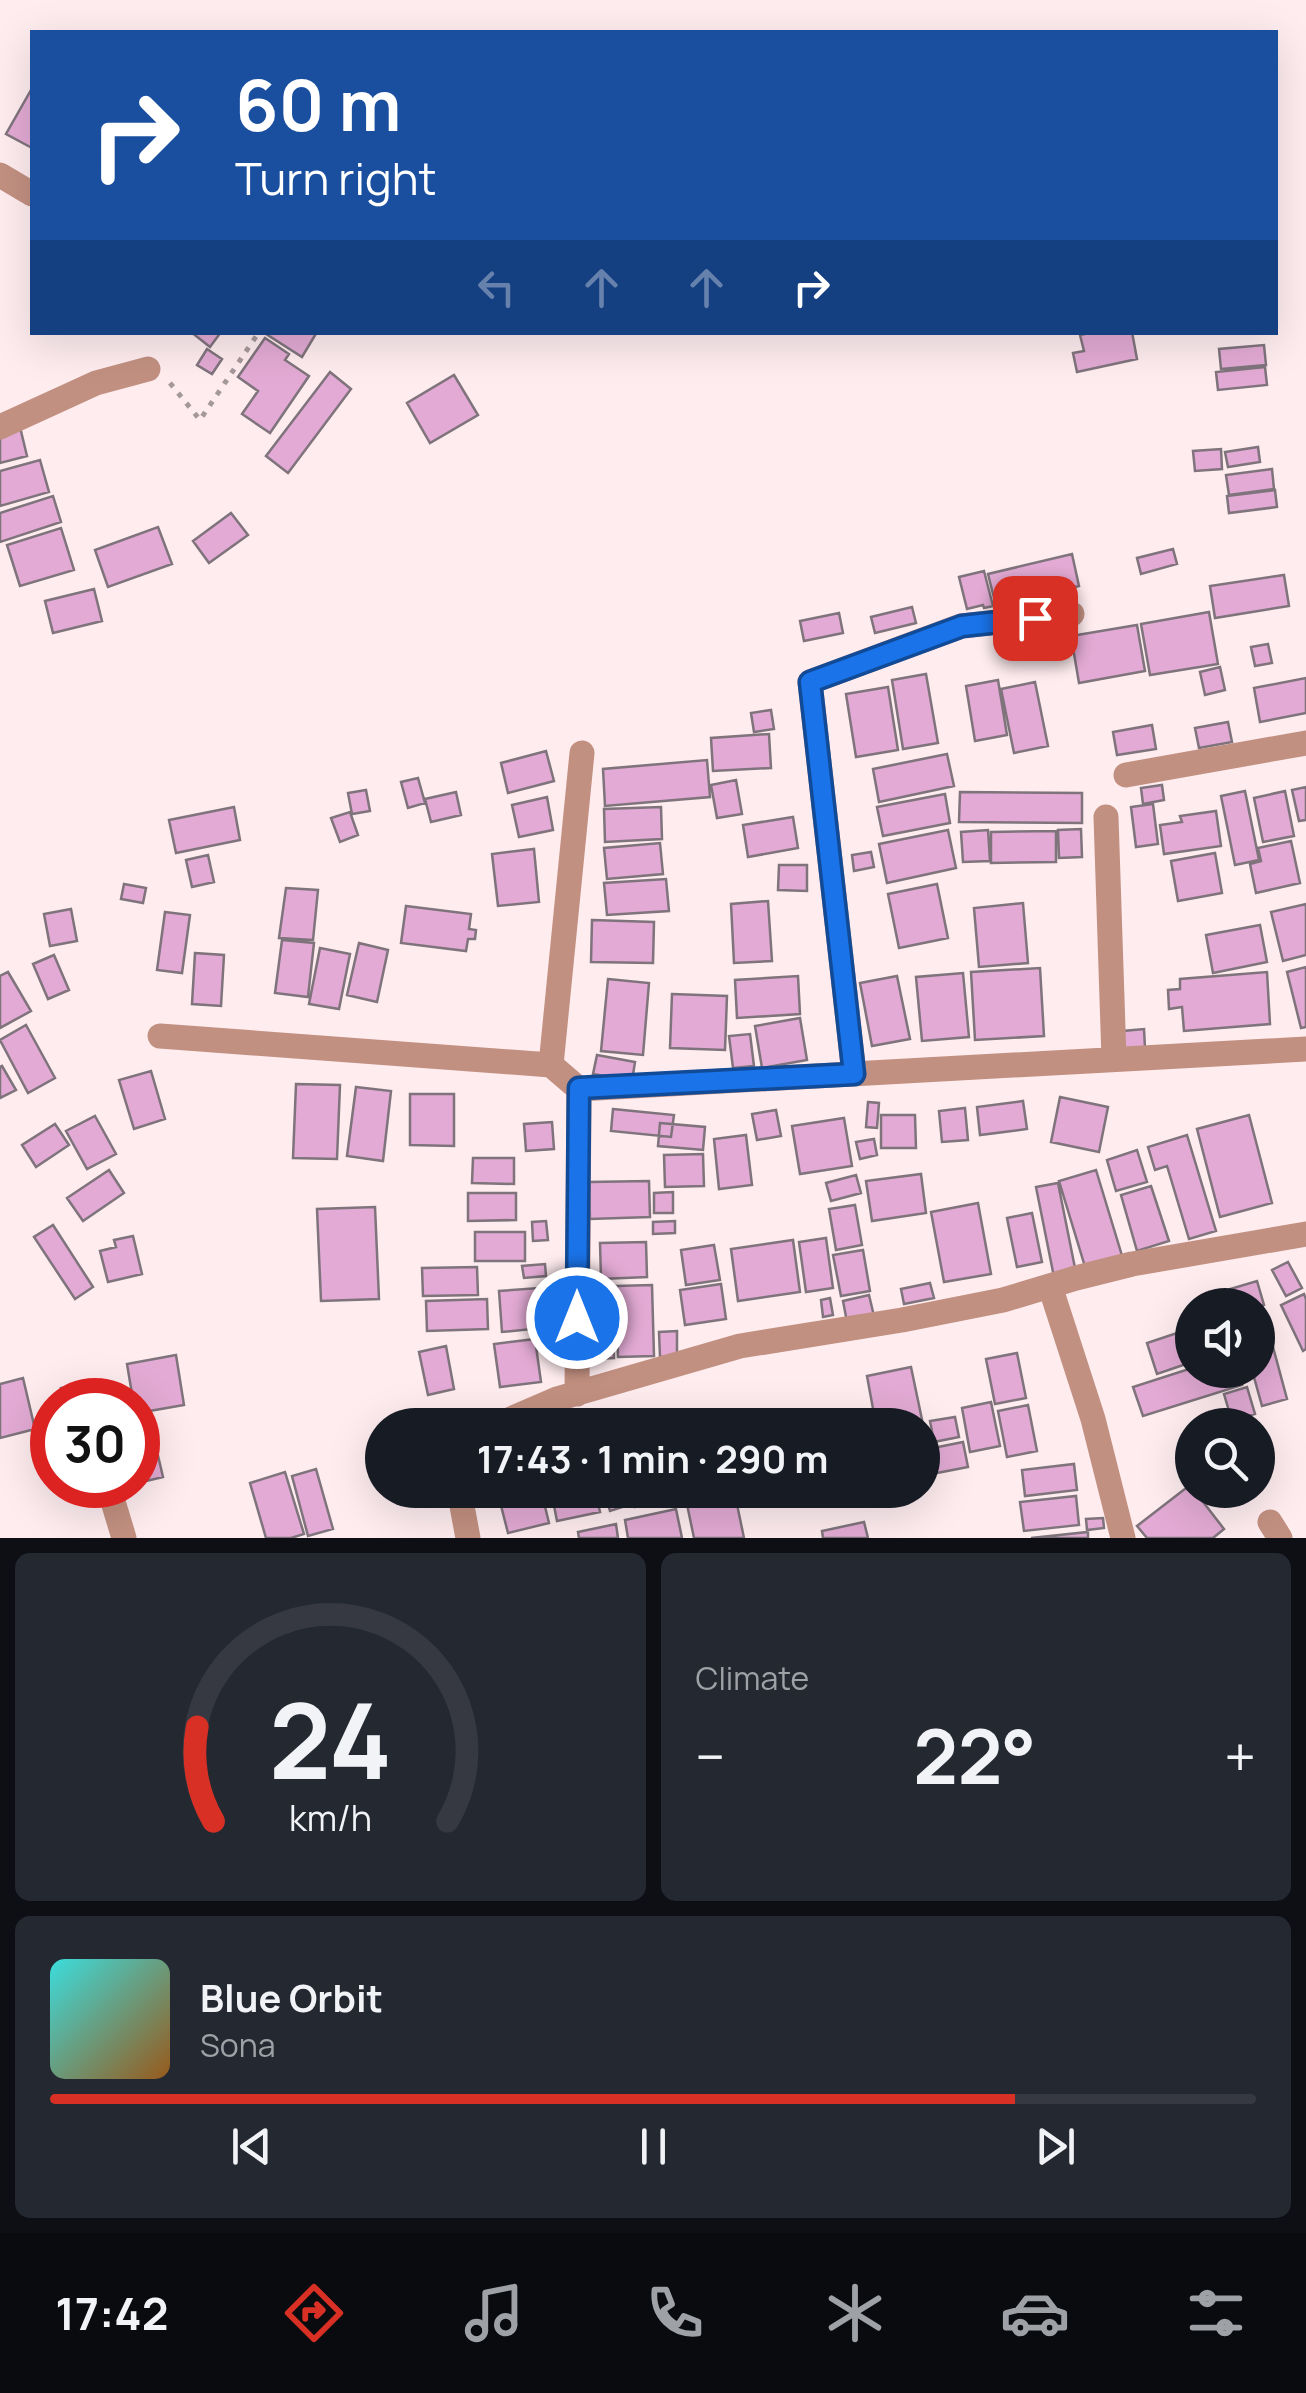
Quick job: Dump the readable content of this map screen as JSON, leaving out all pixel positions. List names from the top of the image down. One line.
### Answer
{"page":{"turn":["60 m","Turn right"],"limit":"30","trip":"17:43 · 1 min · 290 m","tile":"Climate","heat":["−","22°","+"],"song":["Blue Orbit","Sona"],"tabs":"17:42","gauge":["24","km/h"]}}
